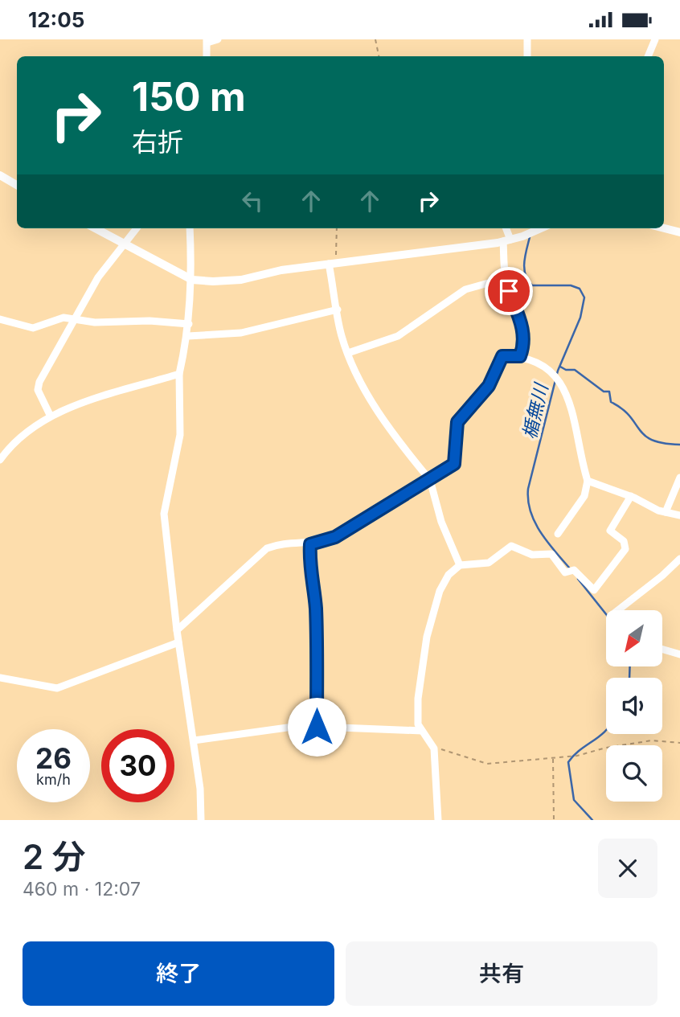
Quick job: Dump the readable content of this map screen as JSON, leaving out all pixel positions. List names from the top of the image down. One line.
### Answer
{"water":["楯無川"],"north":"bottom left","page":{"status":"12:05","turn":["150 m","右折"],"speed":"26 km/h","limit":"30","heading":["2 分","460 m · 12:07"],"buttons":["終了","共有"]}}
